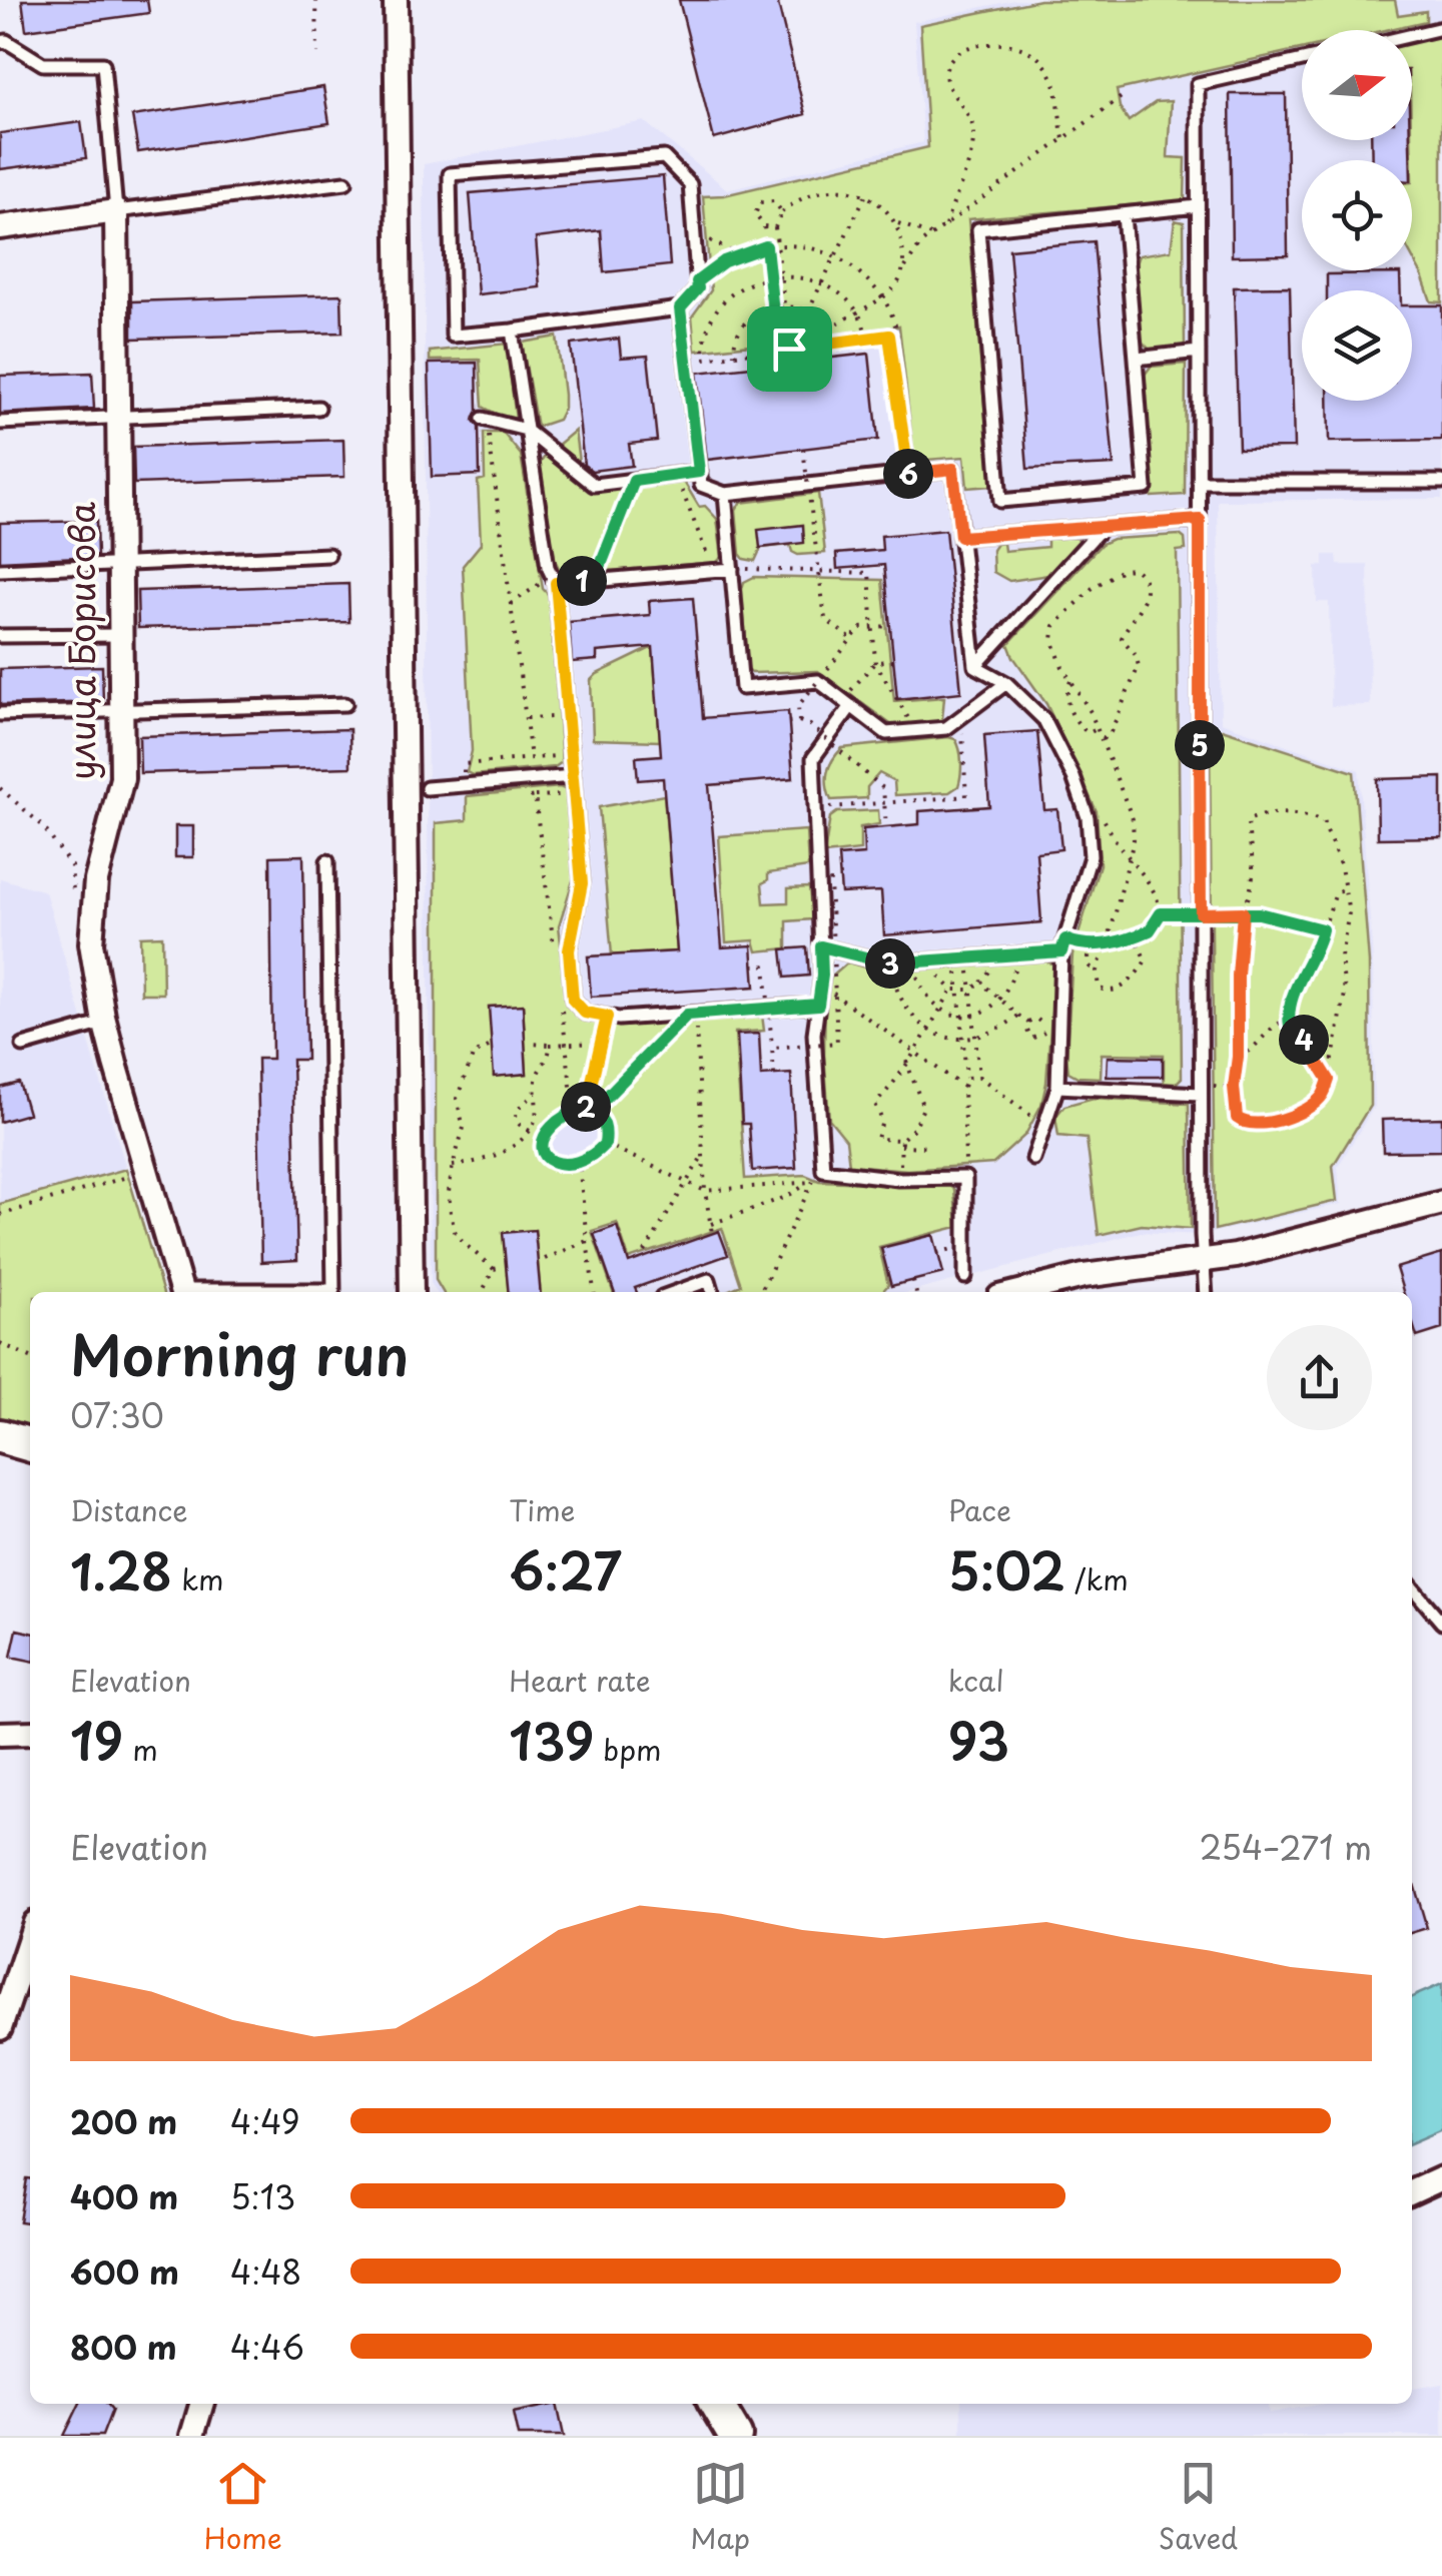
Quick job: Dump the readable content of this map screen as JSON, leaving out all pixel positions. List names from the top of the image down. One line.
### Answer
{"streets":{"street":["улица Борисова"]},"north":"right","page":{"pins":["6","1","5","3","4","2"],"heading":["Morning run","07:30"],"stats":[["Distance","1.28 km"],["Time","6:27"],["Pace","5:02 /km"],["Elevation","19 m"],["Heart rate","139 bpm"],["kcal","93"]],"chart":["Elevation","254–271 m"],"list":[{"name":"200 m","note":"4:49"},{"name":"400 m","note":"5:13"},{"name":"600 m","note":"4:48"},{"name":"800 m","note":"4:46"}],"tabs":["Home","Map","Saved"]}}
